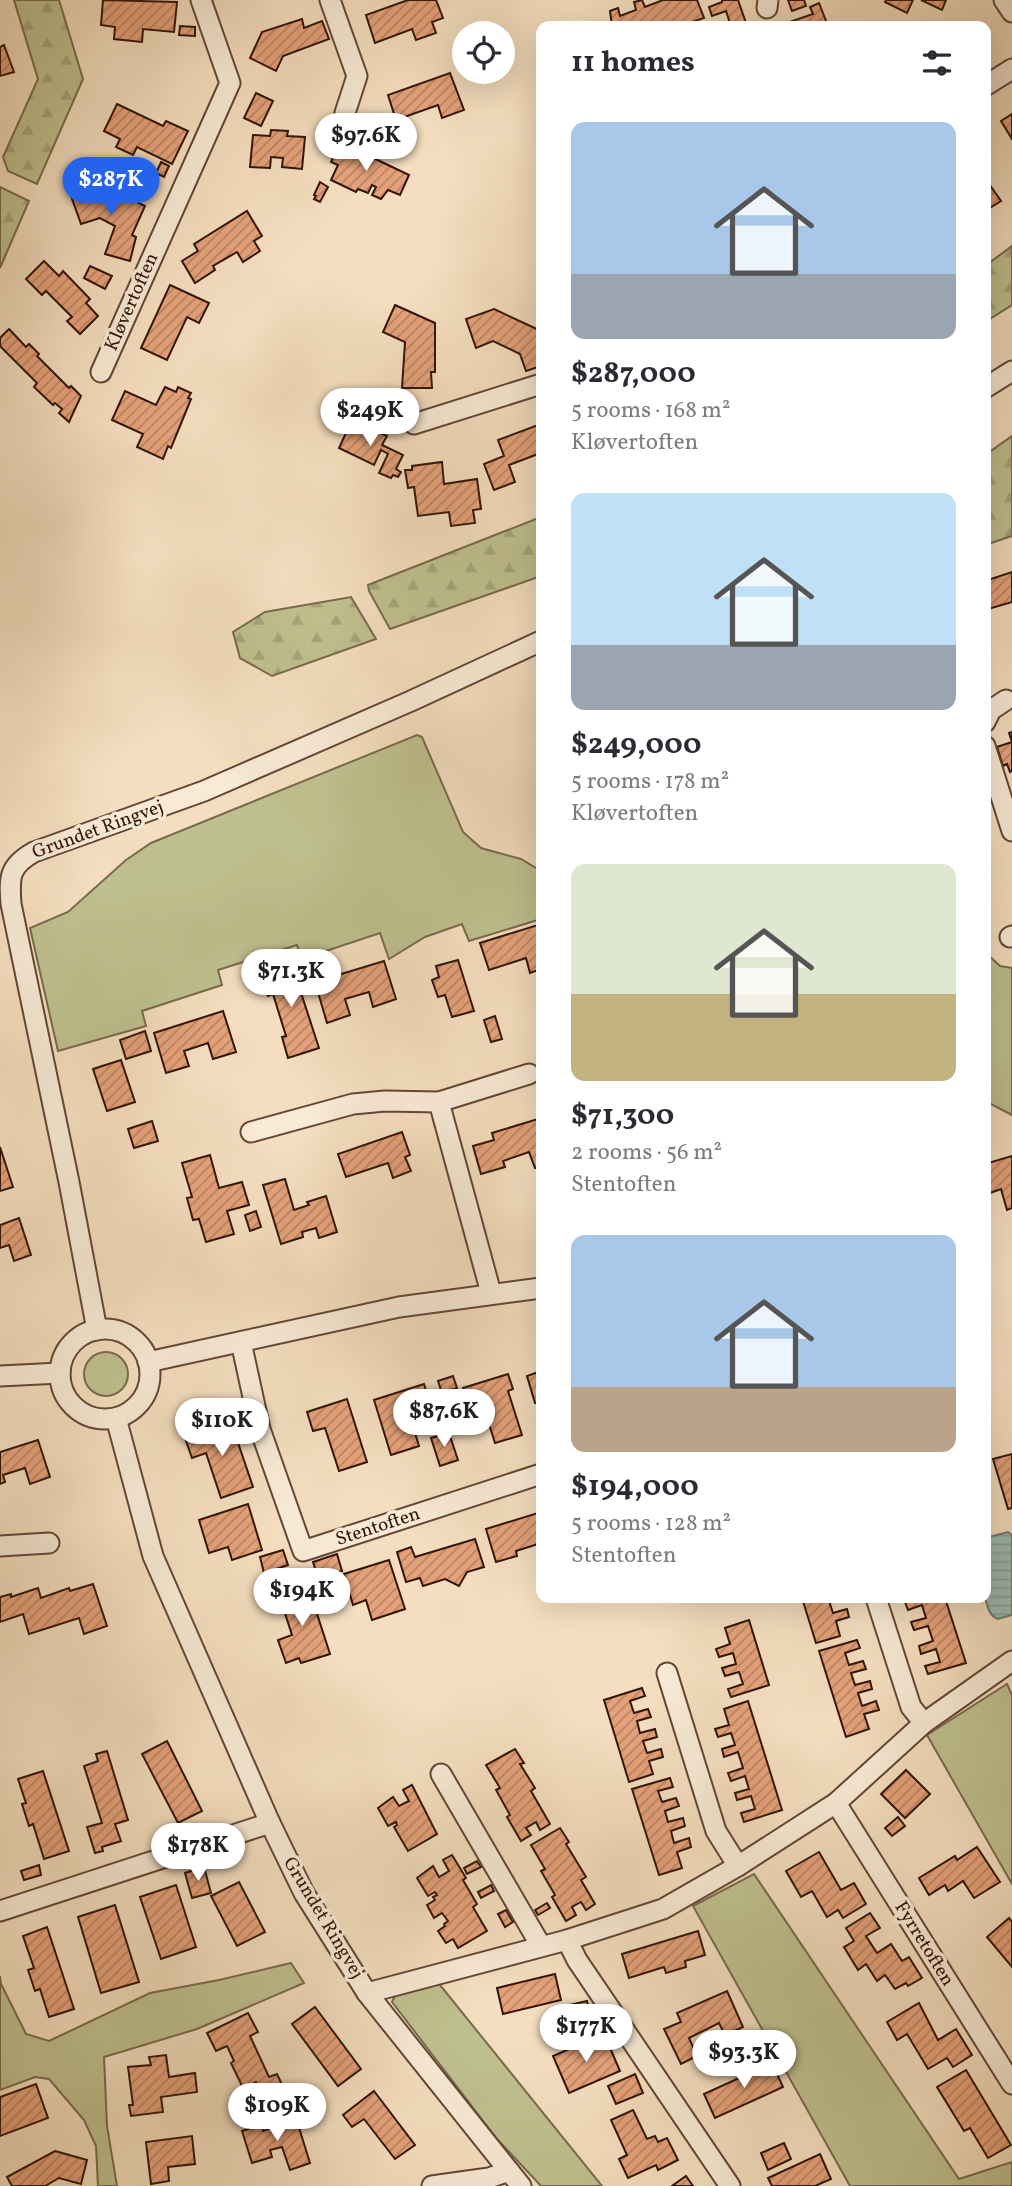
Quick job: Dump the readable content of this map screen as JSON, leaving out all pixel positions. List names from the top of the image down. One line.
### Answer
{"streets":{"street":["Kløvertoften","Grundet Ringvej","Stentoften","Fyrretoften"]},"page":{"heading":"11 homes","list":[{"name":"$287,000","note":"5 rooms · 168 m² · Kløvertoften"},{"name":"$249,000","note":"5 rooms · 178 m² · Kløvertoften"},{"name":"$71,300","note":"2 rooms · 56 m² · Stentoften"},{"name":"$194,000","note":"5 rooms · 128 m² · Stentoften"}],"price":["$97.6K","$287K","$249K","$71.3K","$87.6K","$110K","$194K","$178K","$177K","$93.3K","$109K"]}}
